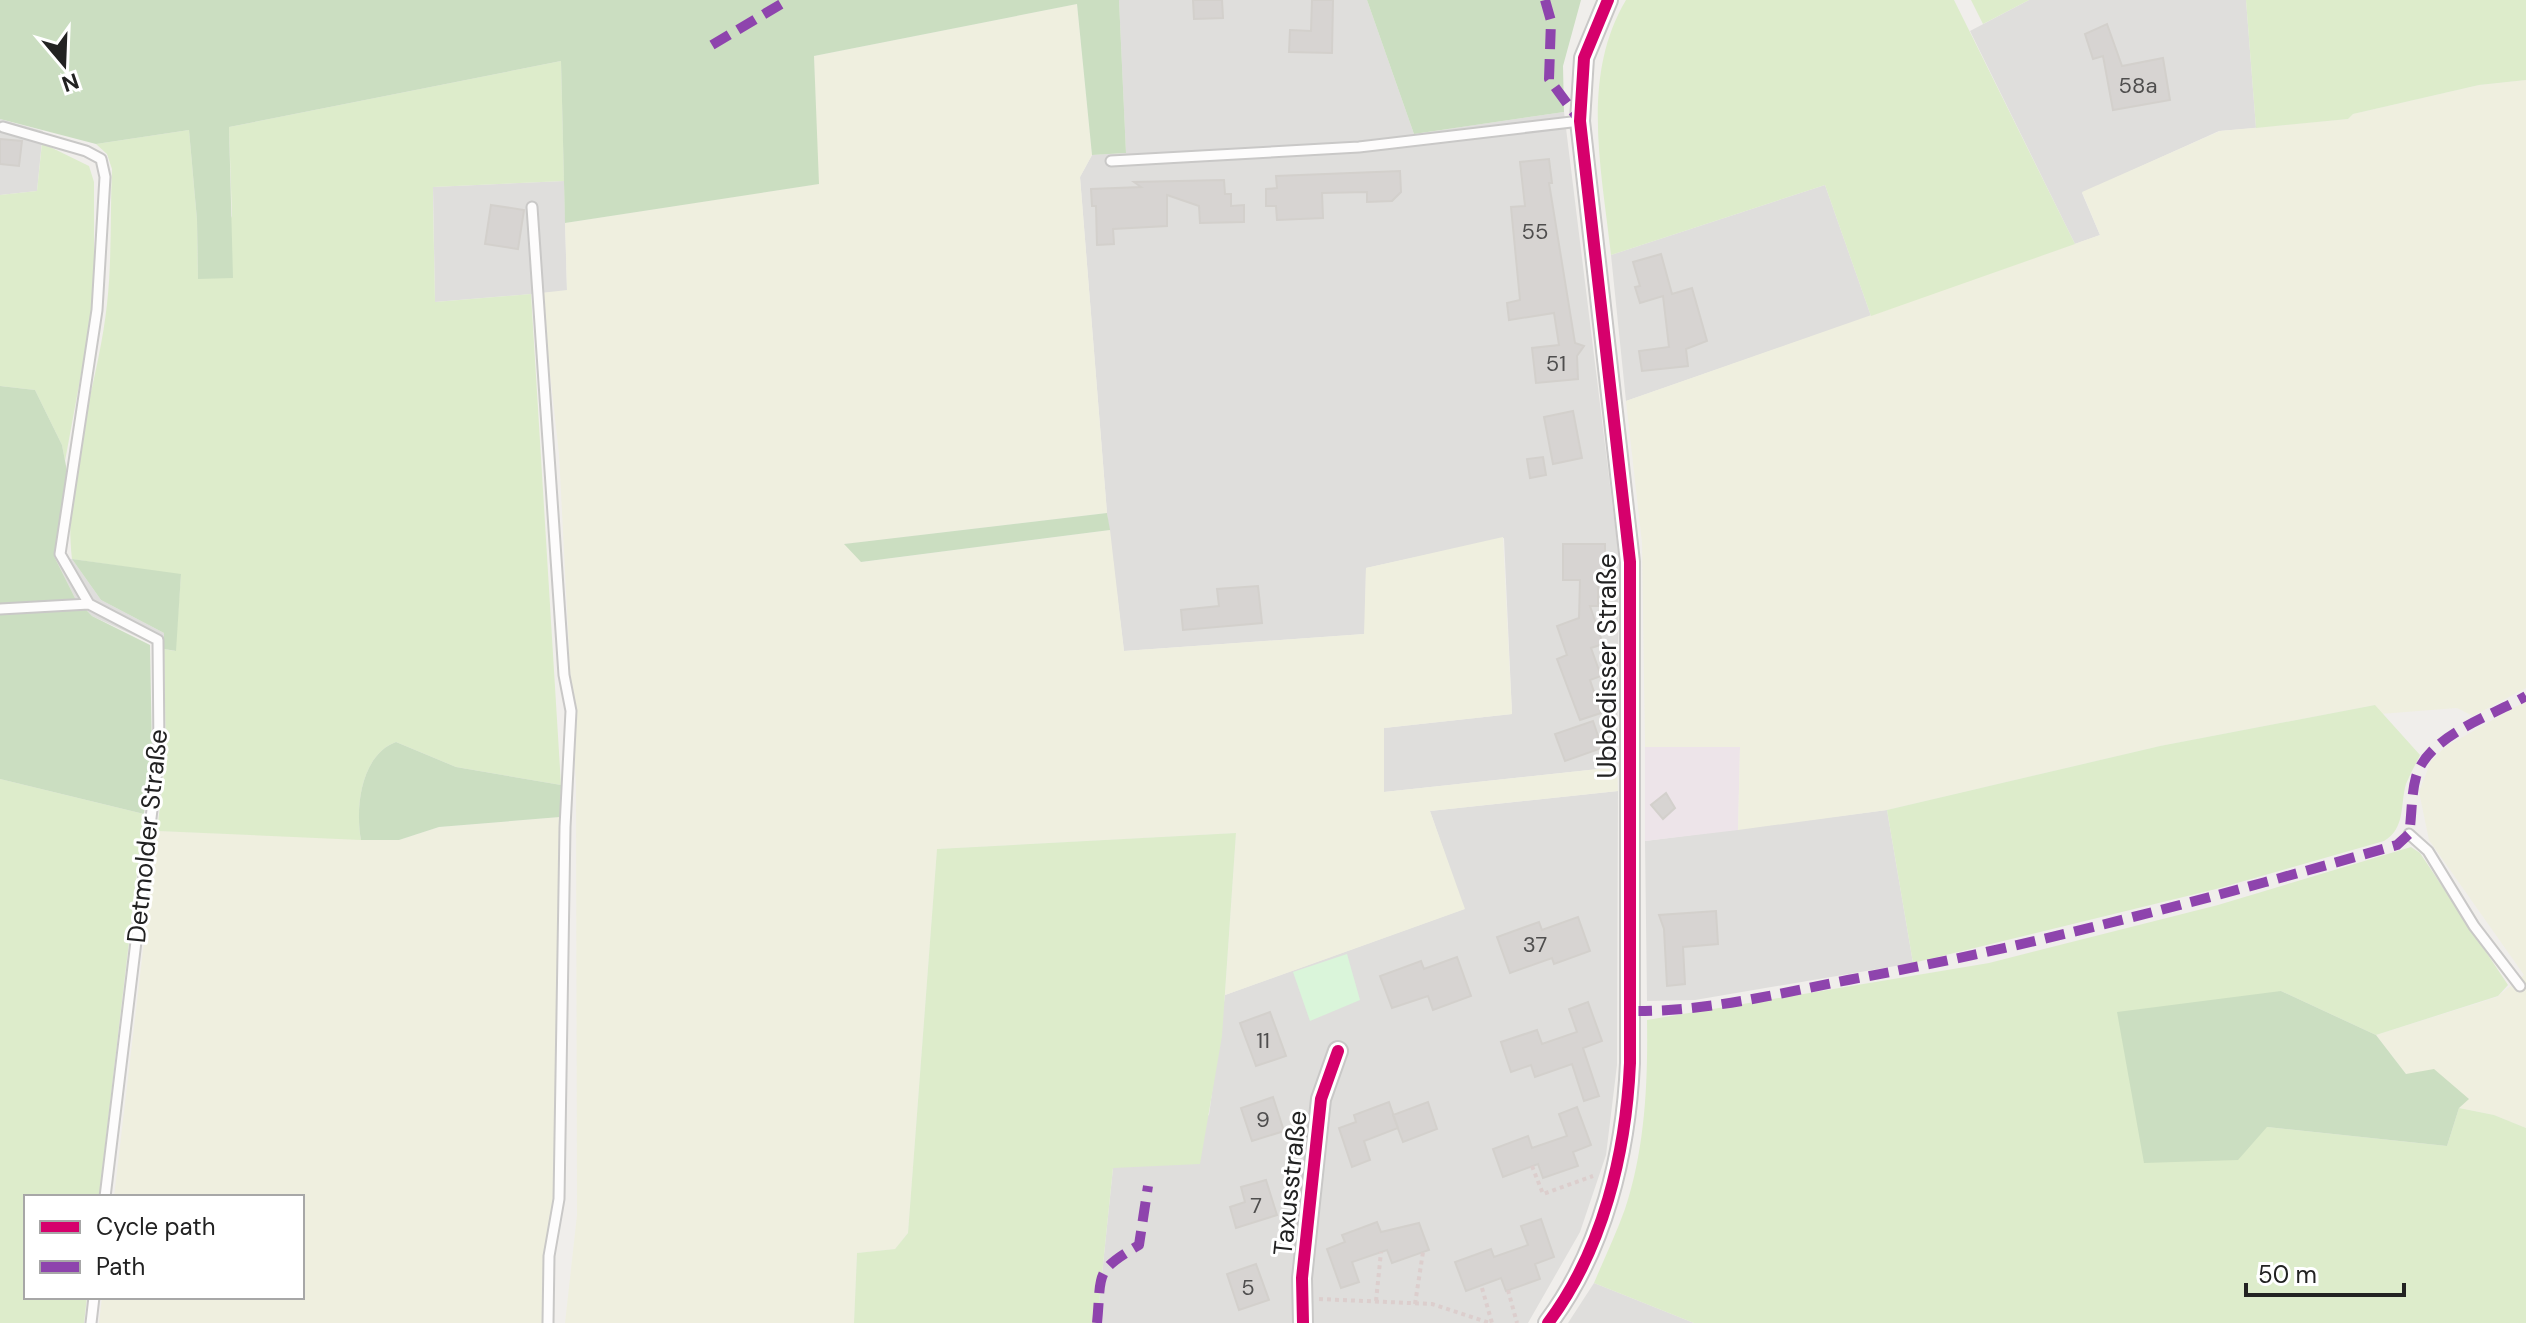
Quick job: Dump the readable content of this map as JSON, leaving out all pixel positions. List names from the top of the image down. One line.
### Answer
{"streets":{"street":["Ubbedisser Straße","Taxusstraße"],"lane":["Detmolder Straße"]},"house_numbers":["58a","55","51","37","11","9","7","5"],"legend":["Cycle path","Path"],"scale_bar":"50 m","north":"bottom"}
